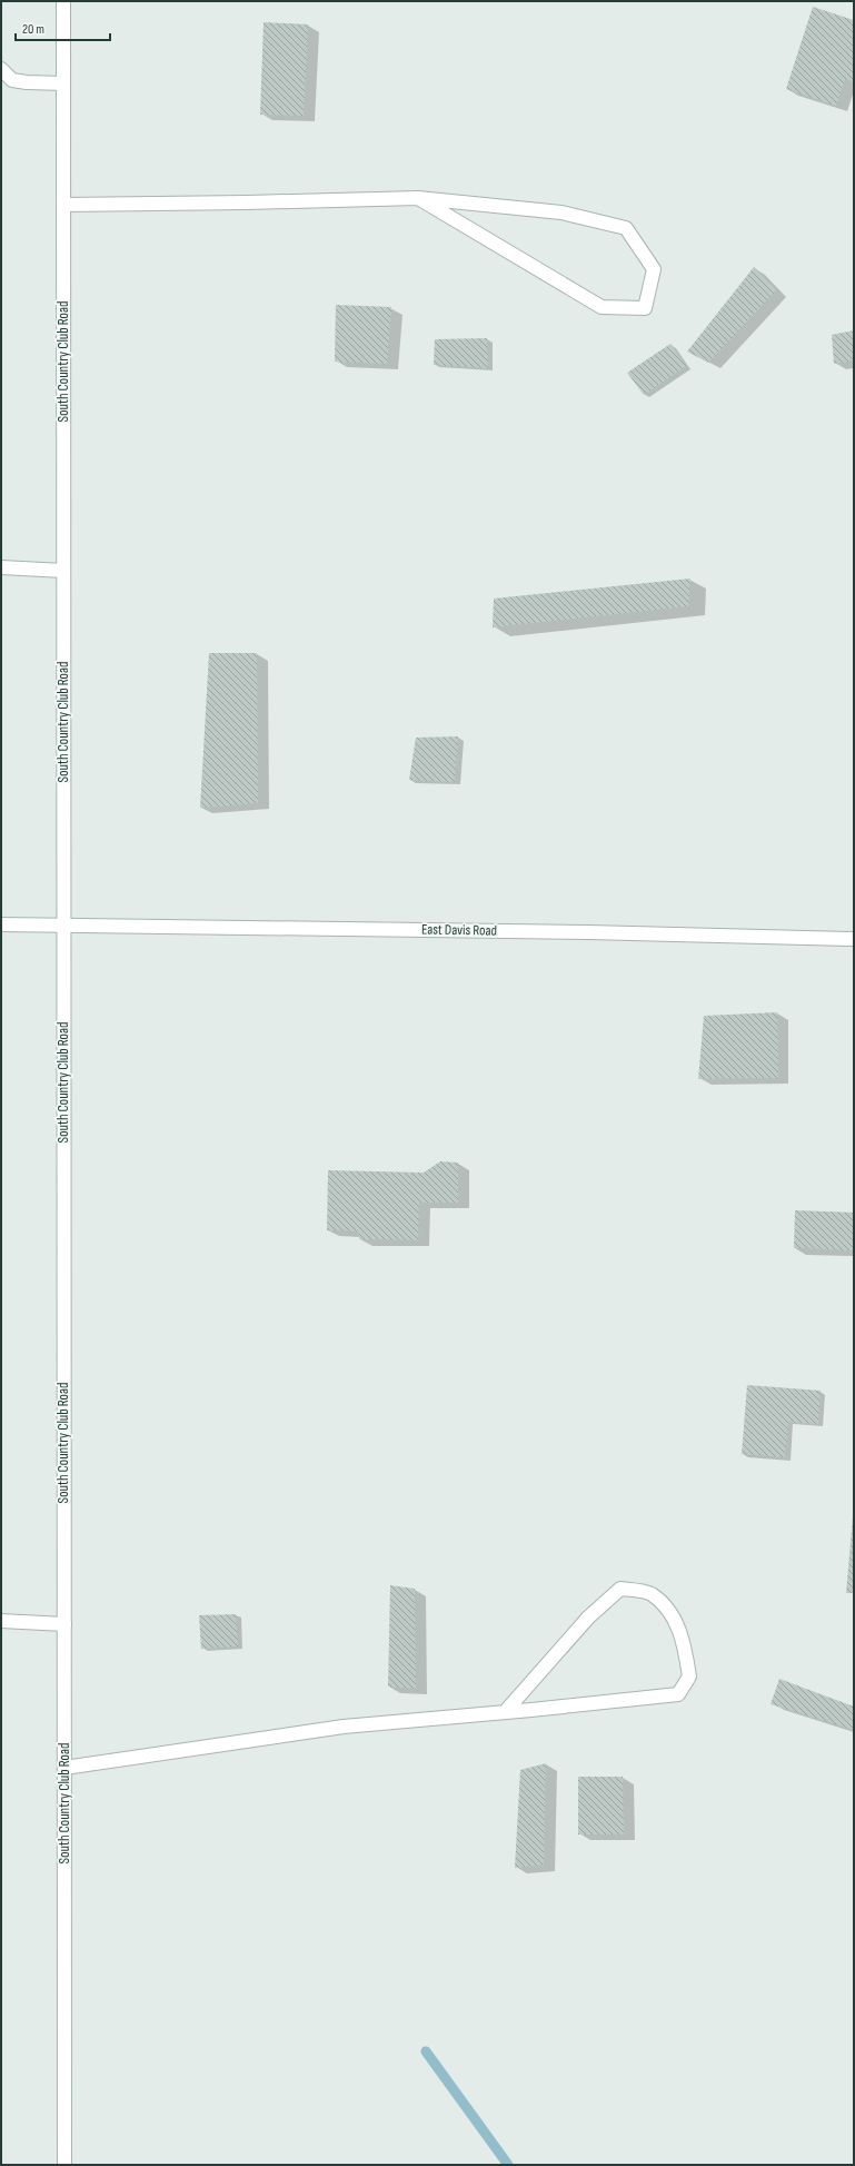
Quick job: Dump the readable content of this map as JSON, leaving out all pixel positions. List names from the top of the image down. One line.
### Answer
{"streets":{"street":["South Country Club Road","East Davis Road"]},"crossings":[["South Country Club Road","East Davis Road"]],"scale_bar":"20 m"}
